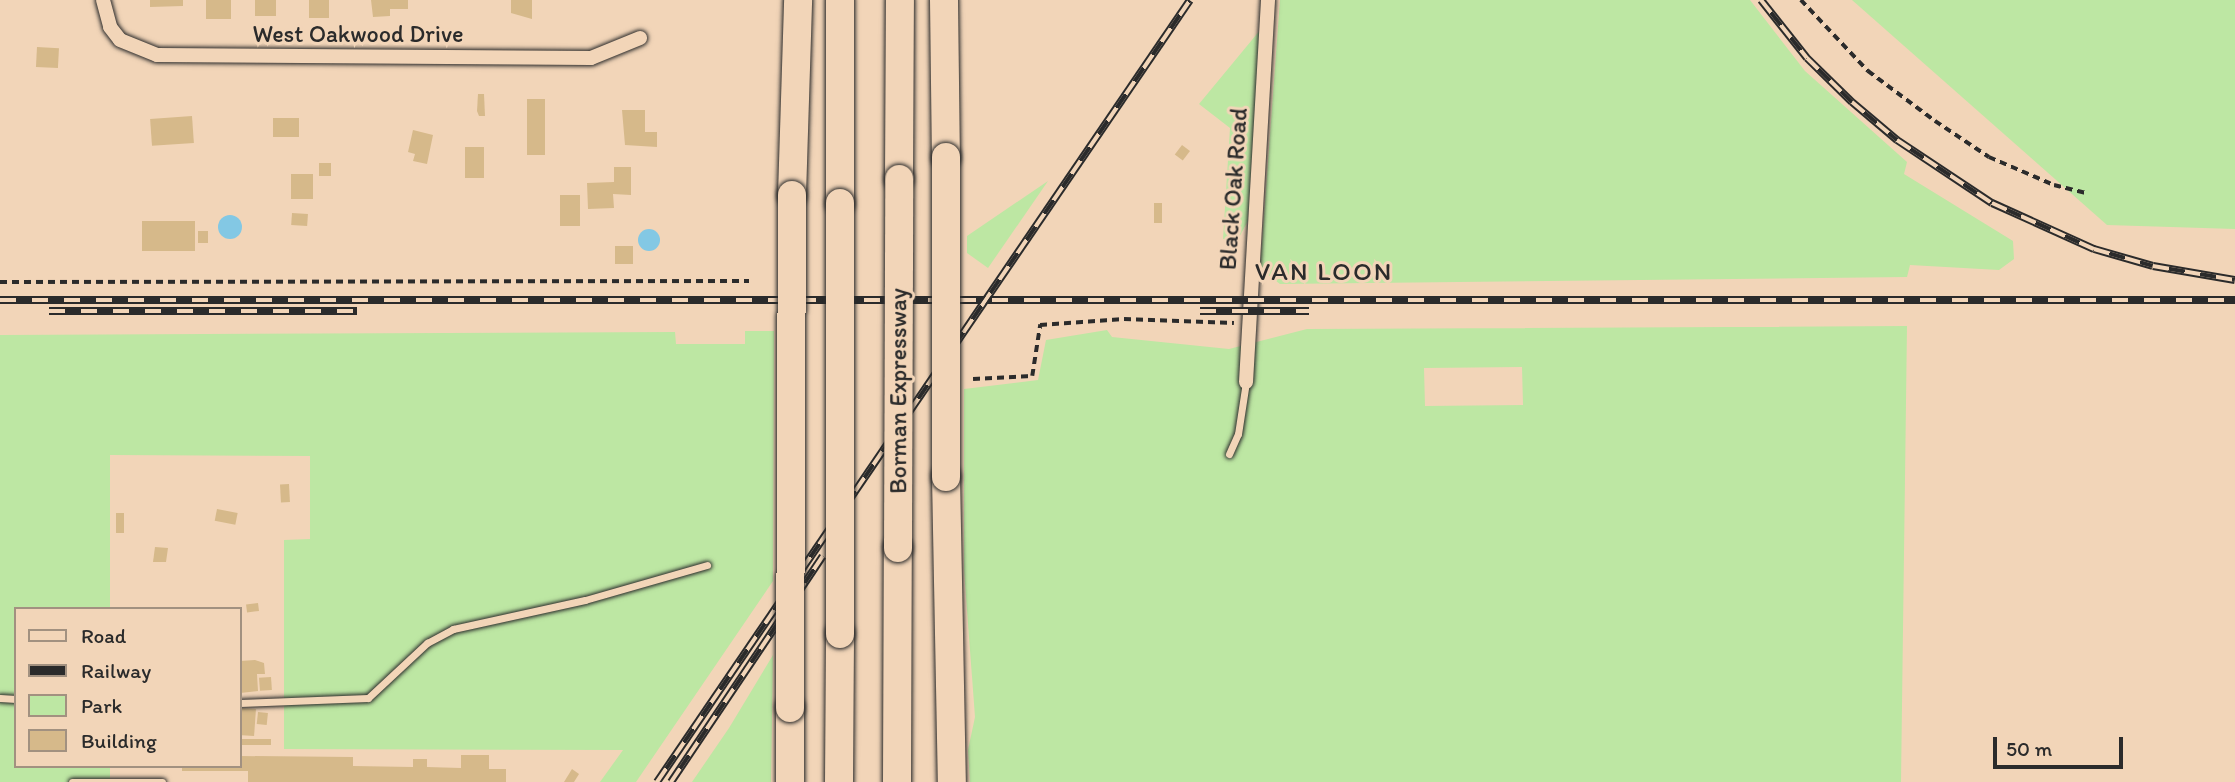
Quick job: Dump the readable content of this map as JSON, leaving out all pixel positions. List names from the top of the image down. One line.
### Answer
{"streets":{"highway":["Borman Expressway"],"street":["West Oakwood Drive","Black Oak Road"]},"districts":["VAN LOON"],"legend":["Road","Railway","Park","Building"],"scale_bar":"50 m"}
